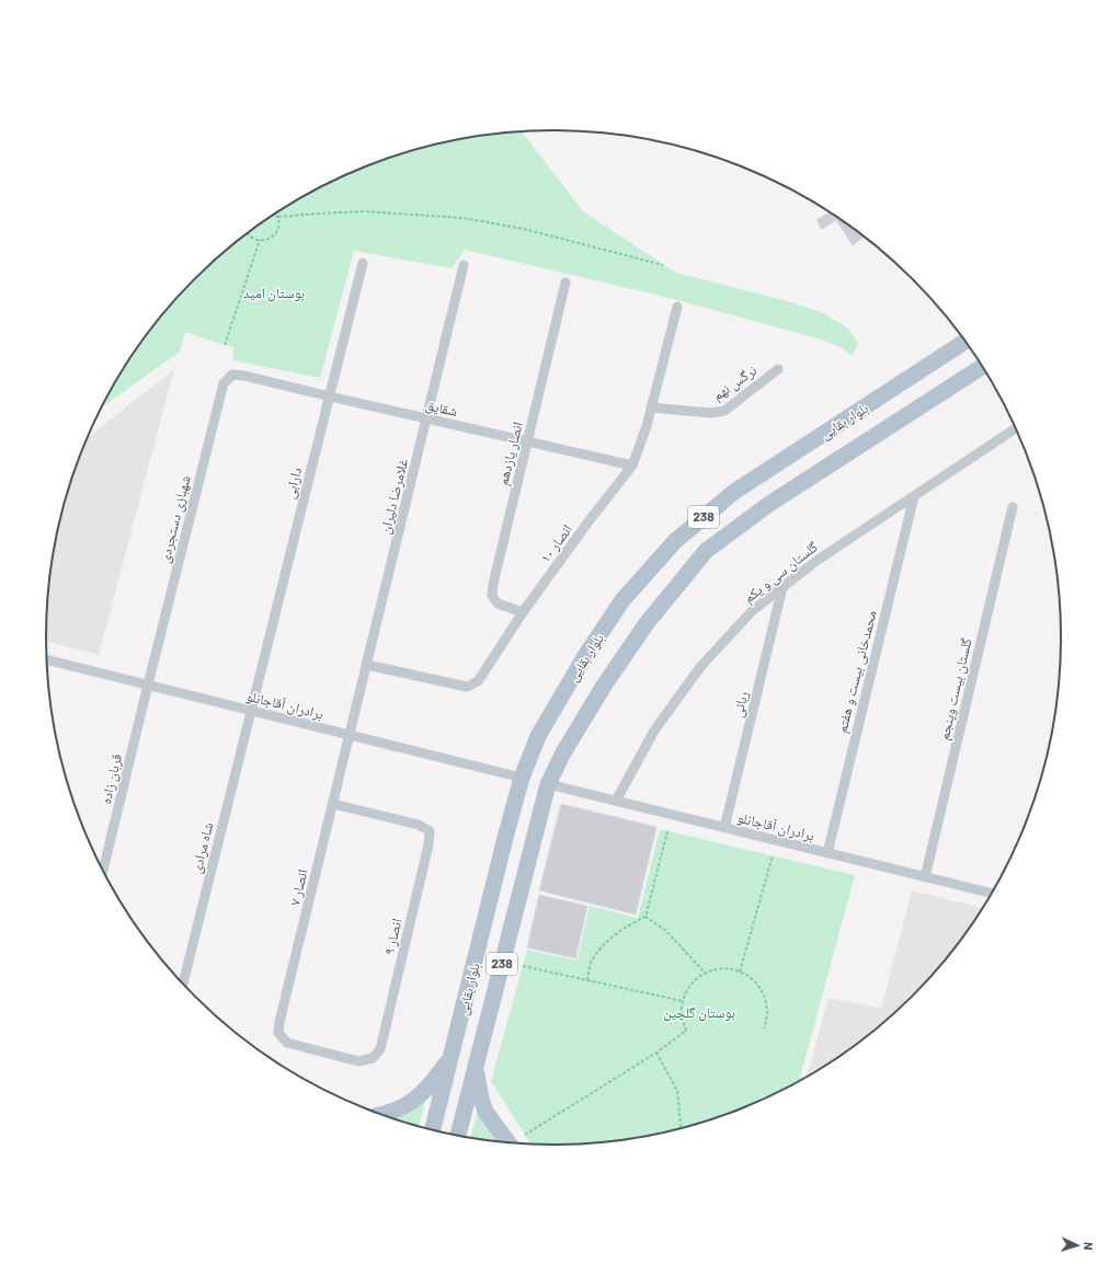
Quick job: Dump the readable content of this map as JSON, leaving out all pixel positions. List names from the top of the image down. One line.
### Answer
{"streets":{"main road":["بلوار بقایی","238"],"street":["نرگس نهم","شقایق","انصار یازدهم","دارابی","غلامرضا دلیران","شهبازی دستجردی","انصار ۱۰","گلستان سی و یکم","محمدخانی بیست و هفتم","گلستان بیست وپنجم","برادران آقاجانلو","ربانی","قربان زاده","شاه مرادی","انصار ۷","انصار ۹"]},"crossings":[["نرگس نهم","انصار ۱۰"],["شقایق","انصار یازدهم"],["شقایق","دارابی"],["شقایق","غلامرضا دلیران"],["شقایق","شهبازی دستجردی"],["شقایق","انصار ۱۰"],["بلوار بقایی","برادران آقاجانلو"],["انصار یازدهم","انصار ۱۰"],["دارابی","برادران آقاجانلو"],["دارابی","شاه مرادی"],["غلامرضا دلیران","انصار ۱۰"],["غلامرضا دلیران","برادران آقاجانلو"],["غلامرضا دلیران","انصار ۷"],["شهبازی دستجردی","برادران آقاجانلو"],["شهبازی دستجردی","قربان زاده"],["گلستان سی و یکم","محمدخانی بیست و هفتم"],["گلستان سی و یکم","برادران آقاجانلو"],["گلستان سی و یکم","ربانی"],["محمدخانی بیست و هفتم","برادران آقاجانلو"],["گلستان بیست وپنجم","برادران آقاجانلو"],["برادران آقاجانلو","ربانی"],["برادران آقاجانلو","قربان زاده"],["برادران آقاجانلو","شاه مرادی"],["برادران آقاجانلو","انصار ۷"],["انصار ۷","انصار ۹"]],"parks":["بوستان امید","بوستان گلچین"],"north":"right"}
